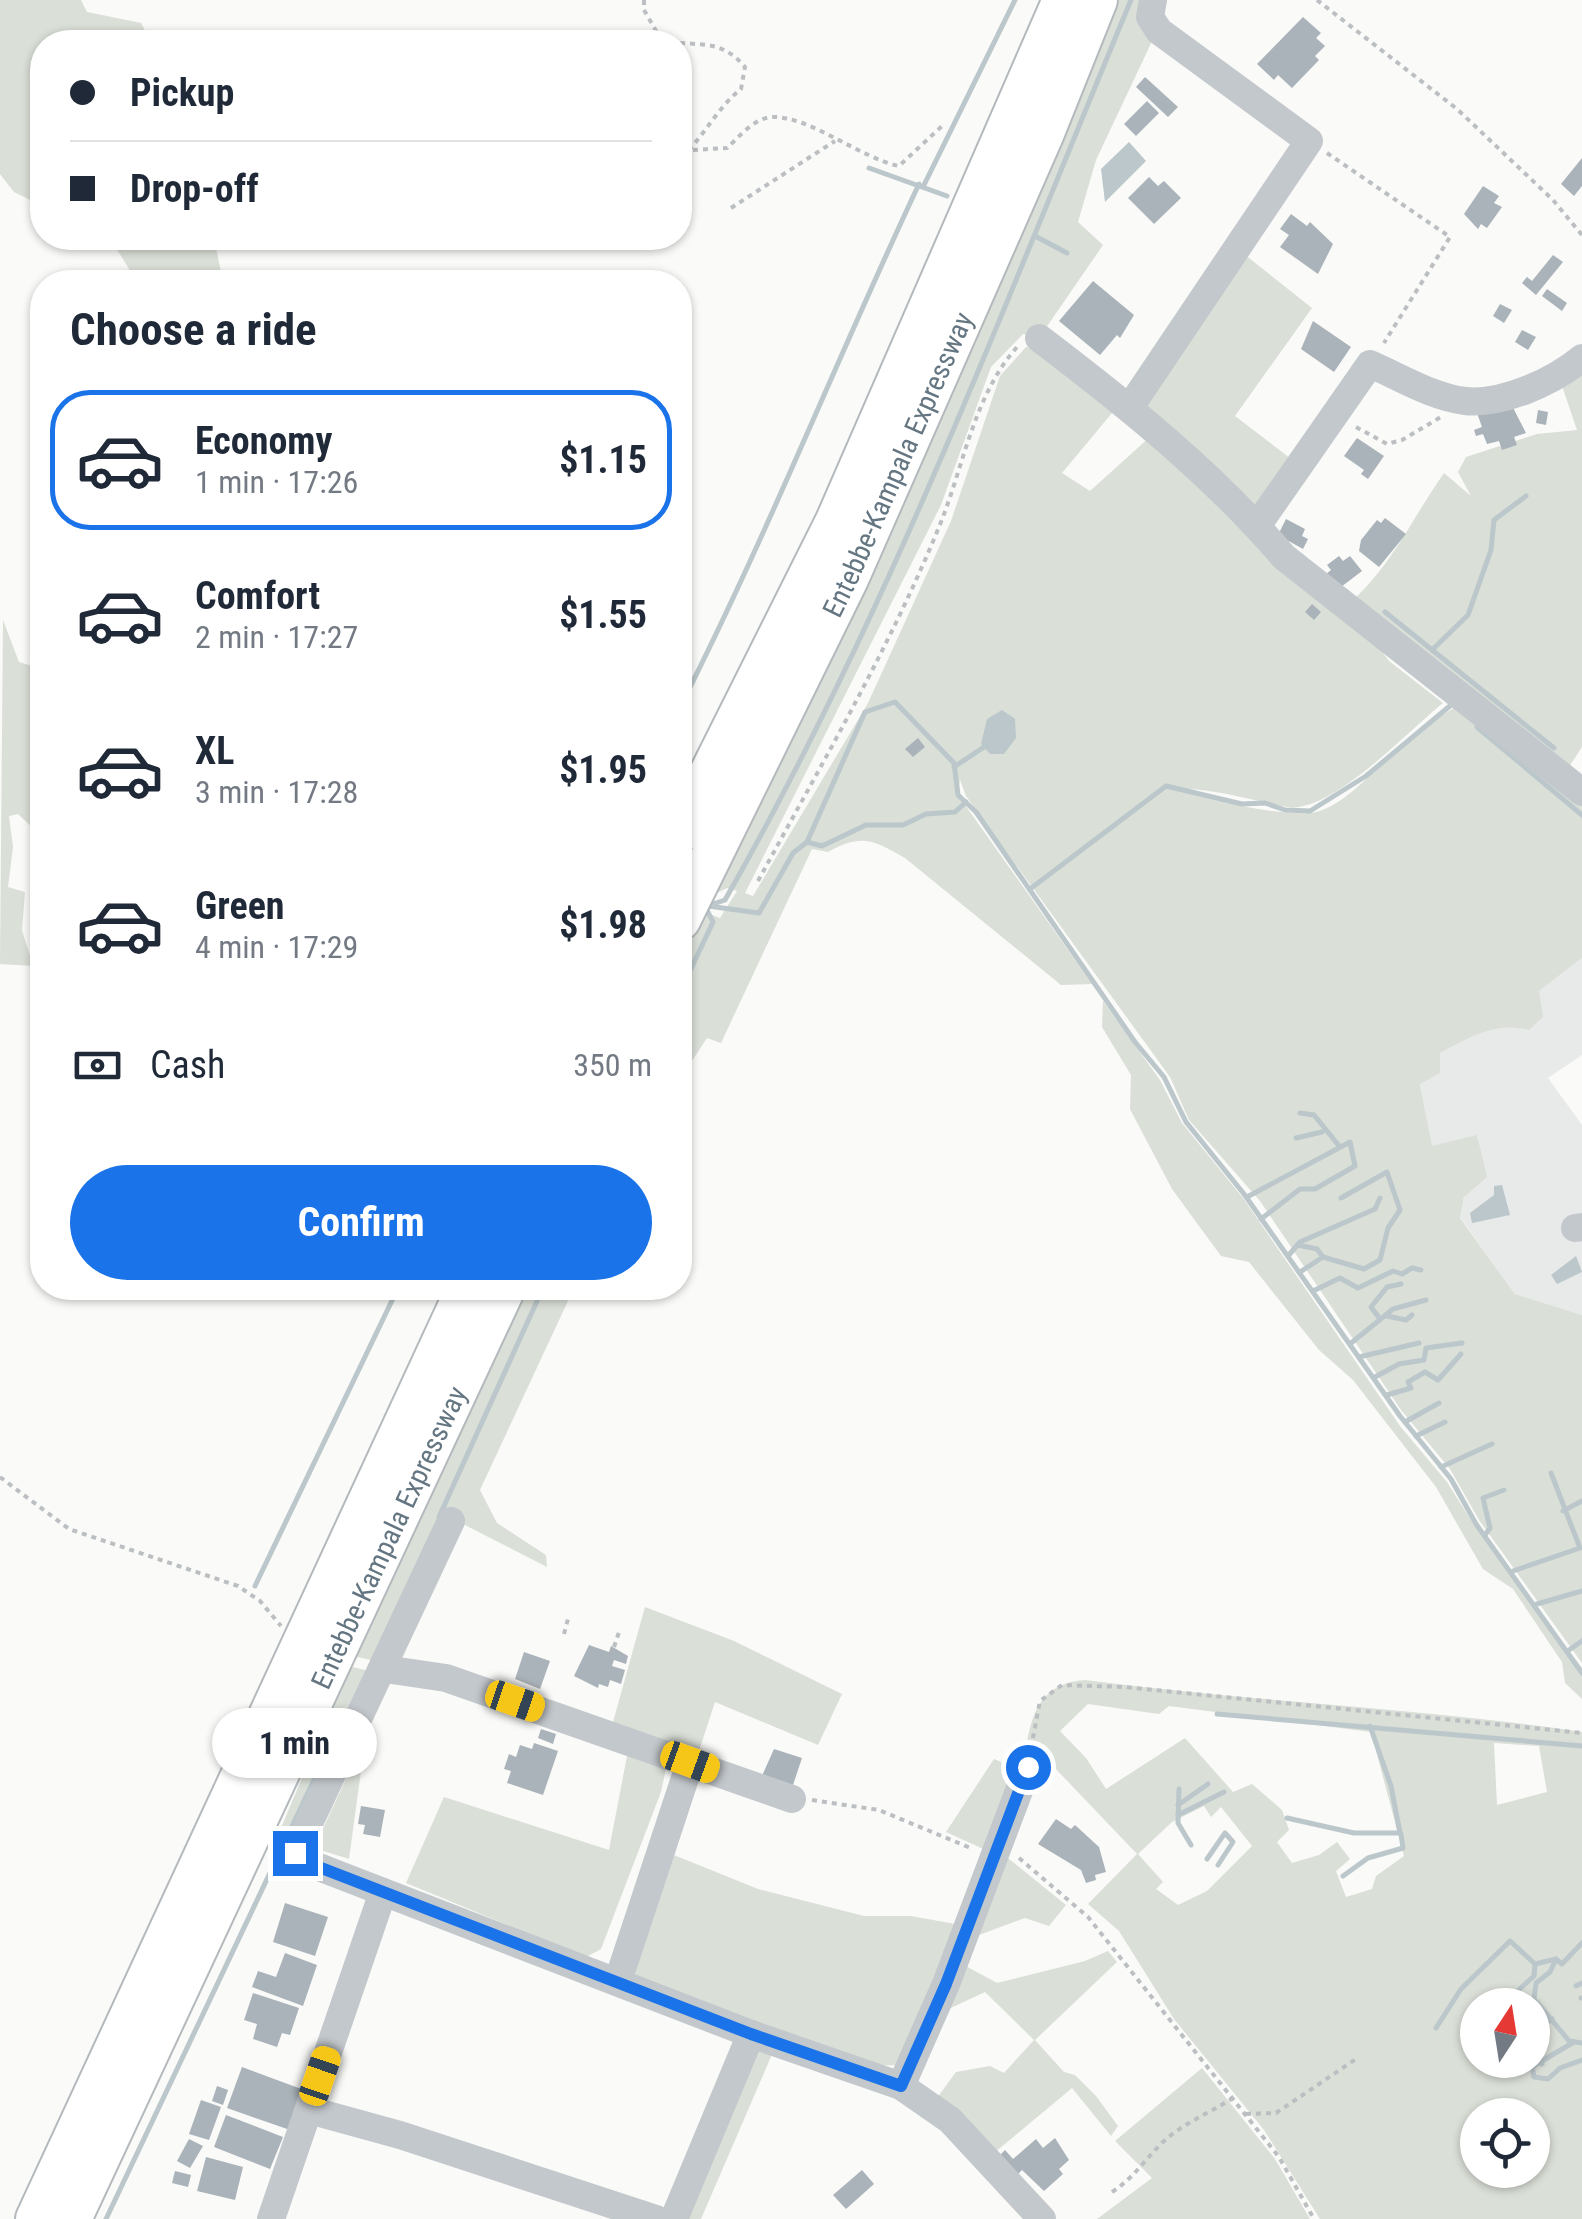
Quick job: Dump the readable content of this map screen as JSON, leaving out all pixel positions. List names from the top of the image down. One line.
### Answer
{"streets":{"highway":["Entebbe-Kampala Expressway"]},"north":"top","page":{"banner":["Pickup","Drop-off"],"heading":"Choose a ride","list":[{"name":"Economy","note":"1 min · 17:26","value":"$1.15"},{"name":"Comfort","note":"2 min · 17:27","value":"$1.55"},{"name":"XL","note":"3 min · 17:28","value":"$1.95"},{"name":"Green","note":"4 min · 17:29","value":"$1.98"}],"pay":["Cash","350 m"],"buttons":"Confirm","bubble":"1 min"}}
